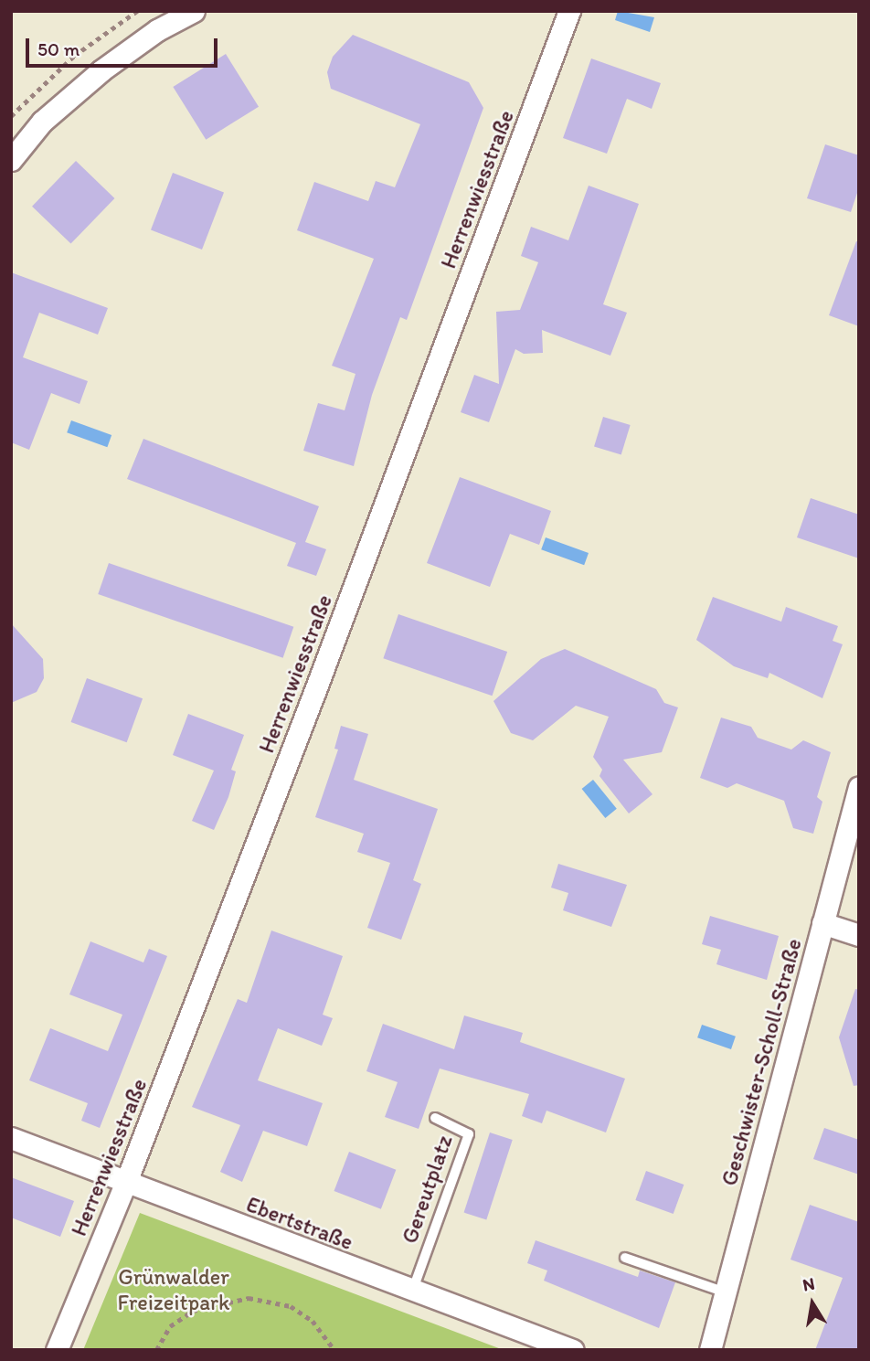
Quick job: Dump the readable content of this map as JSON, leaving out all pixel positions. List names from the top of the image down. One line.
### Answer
{"streets":{"street":["Herrenwiesstraße","Geschwister-Scholl-Straße","Ebertstraße"],"lane":["Gereutplatz"]},"crossings":[["Herrenwiesstraße","Ebertstraße"],["Gereutplatz","Ebertstraße"]],"parks":["Grünwalder Freizeitpark"],"scale_bar":"50 m","north":"top"}
